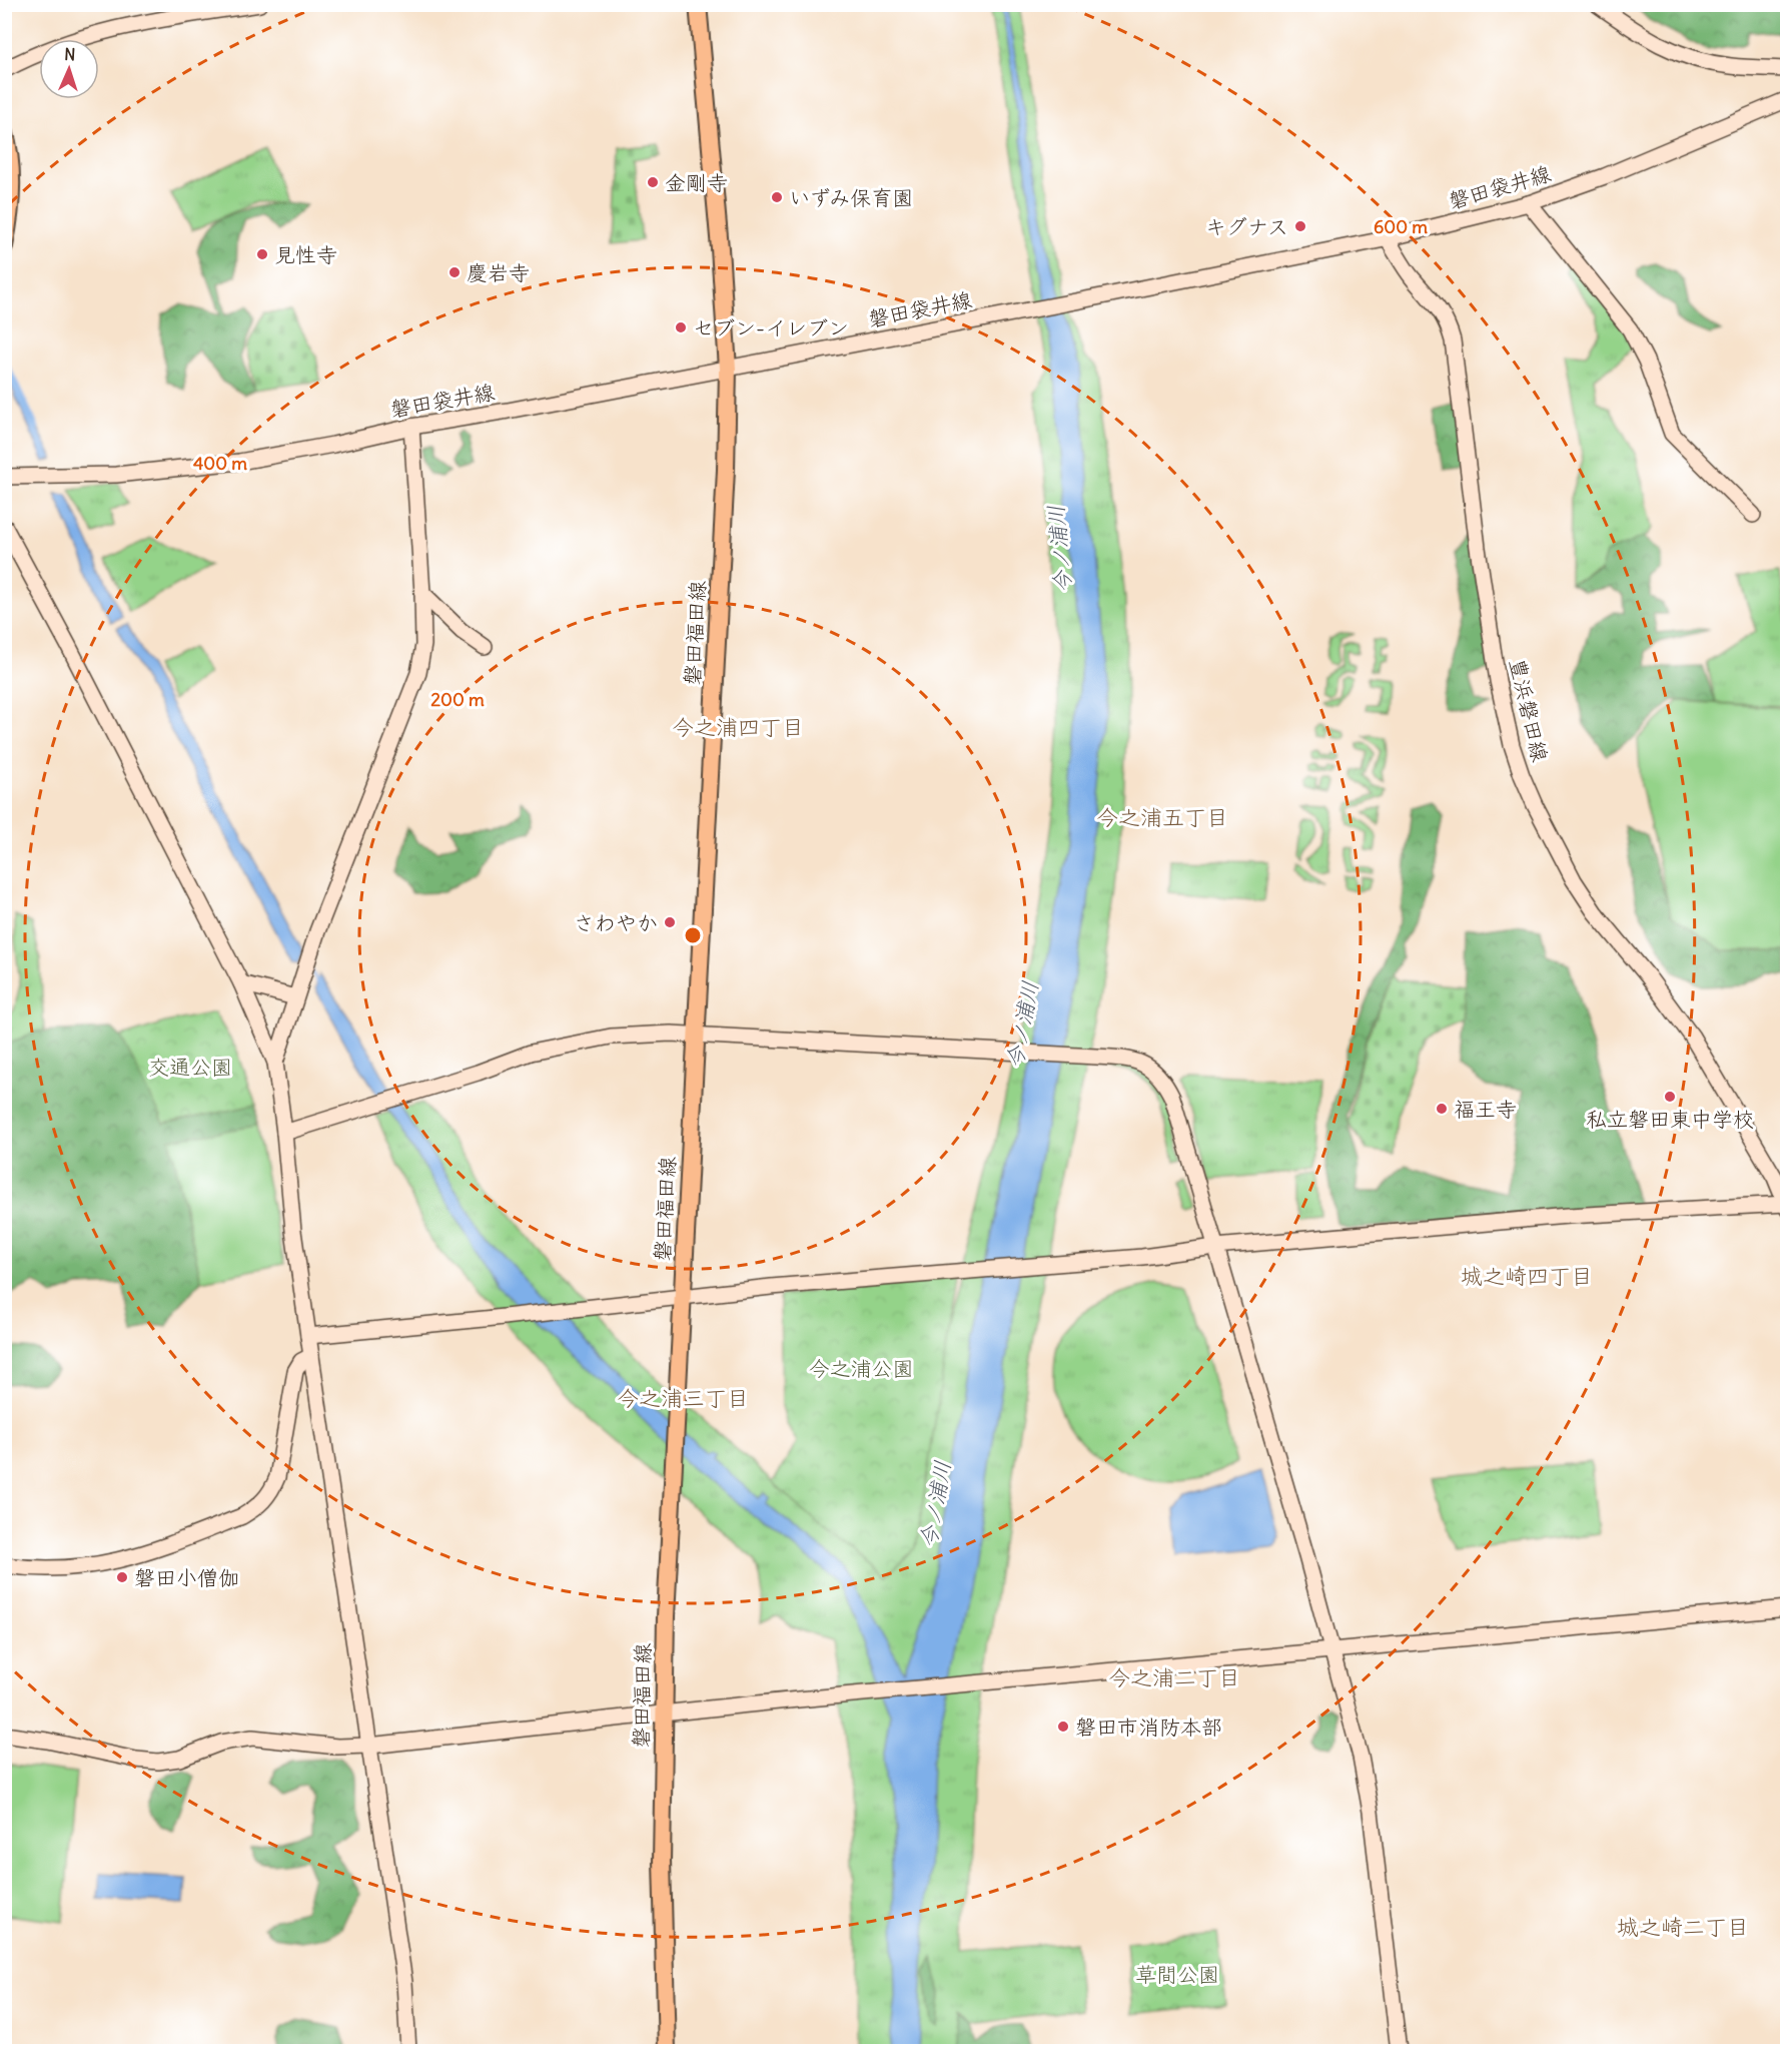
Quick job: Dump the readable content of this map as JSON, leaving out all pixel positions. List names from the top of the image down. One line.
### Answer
{"streets":{"main road":["磐田福田線"],"street":["磐田袋井線","豊浜磐田線"]},"crossings":[["磐田袋井線","磐田福田線"],["磐田袋井線","豊浜磐田線"]],"districts":["今之浦四丁目","今之浦五丁目","城之崎四丁目","今之浦三丁目","今之浦二丁目","城之崎二丁目"],"water":["今ノ浦川"],"parks":["交通公園","今之浦公園","草間公園"],"places":["金剛寺","いずみ保育園","キグナス","見性寺","慶岩寺","セブン-イレブン","さわやか","私立磐田東中学校","福王寺","磐田小僧伽","磐田市消防本部"],"north":"top","rings":["600 m","400 m","200 m"]}
